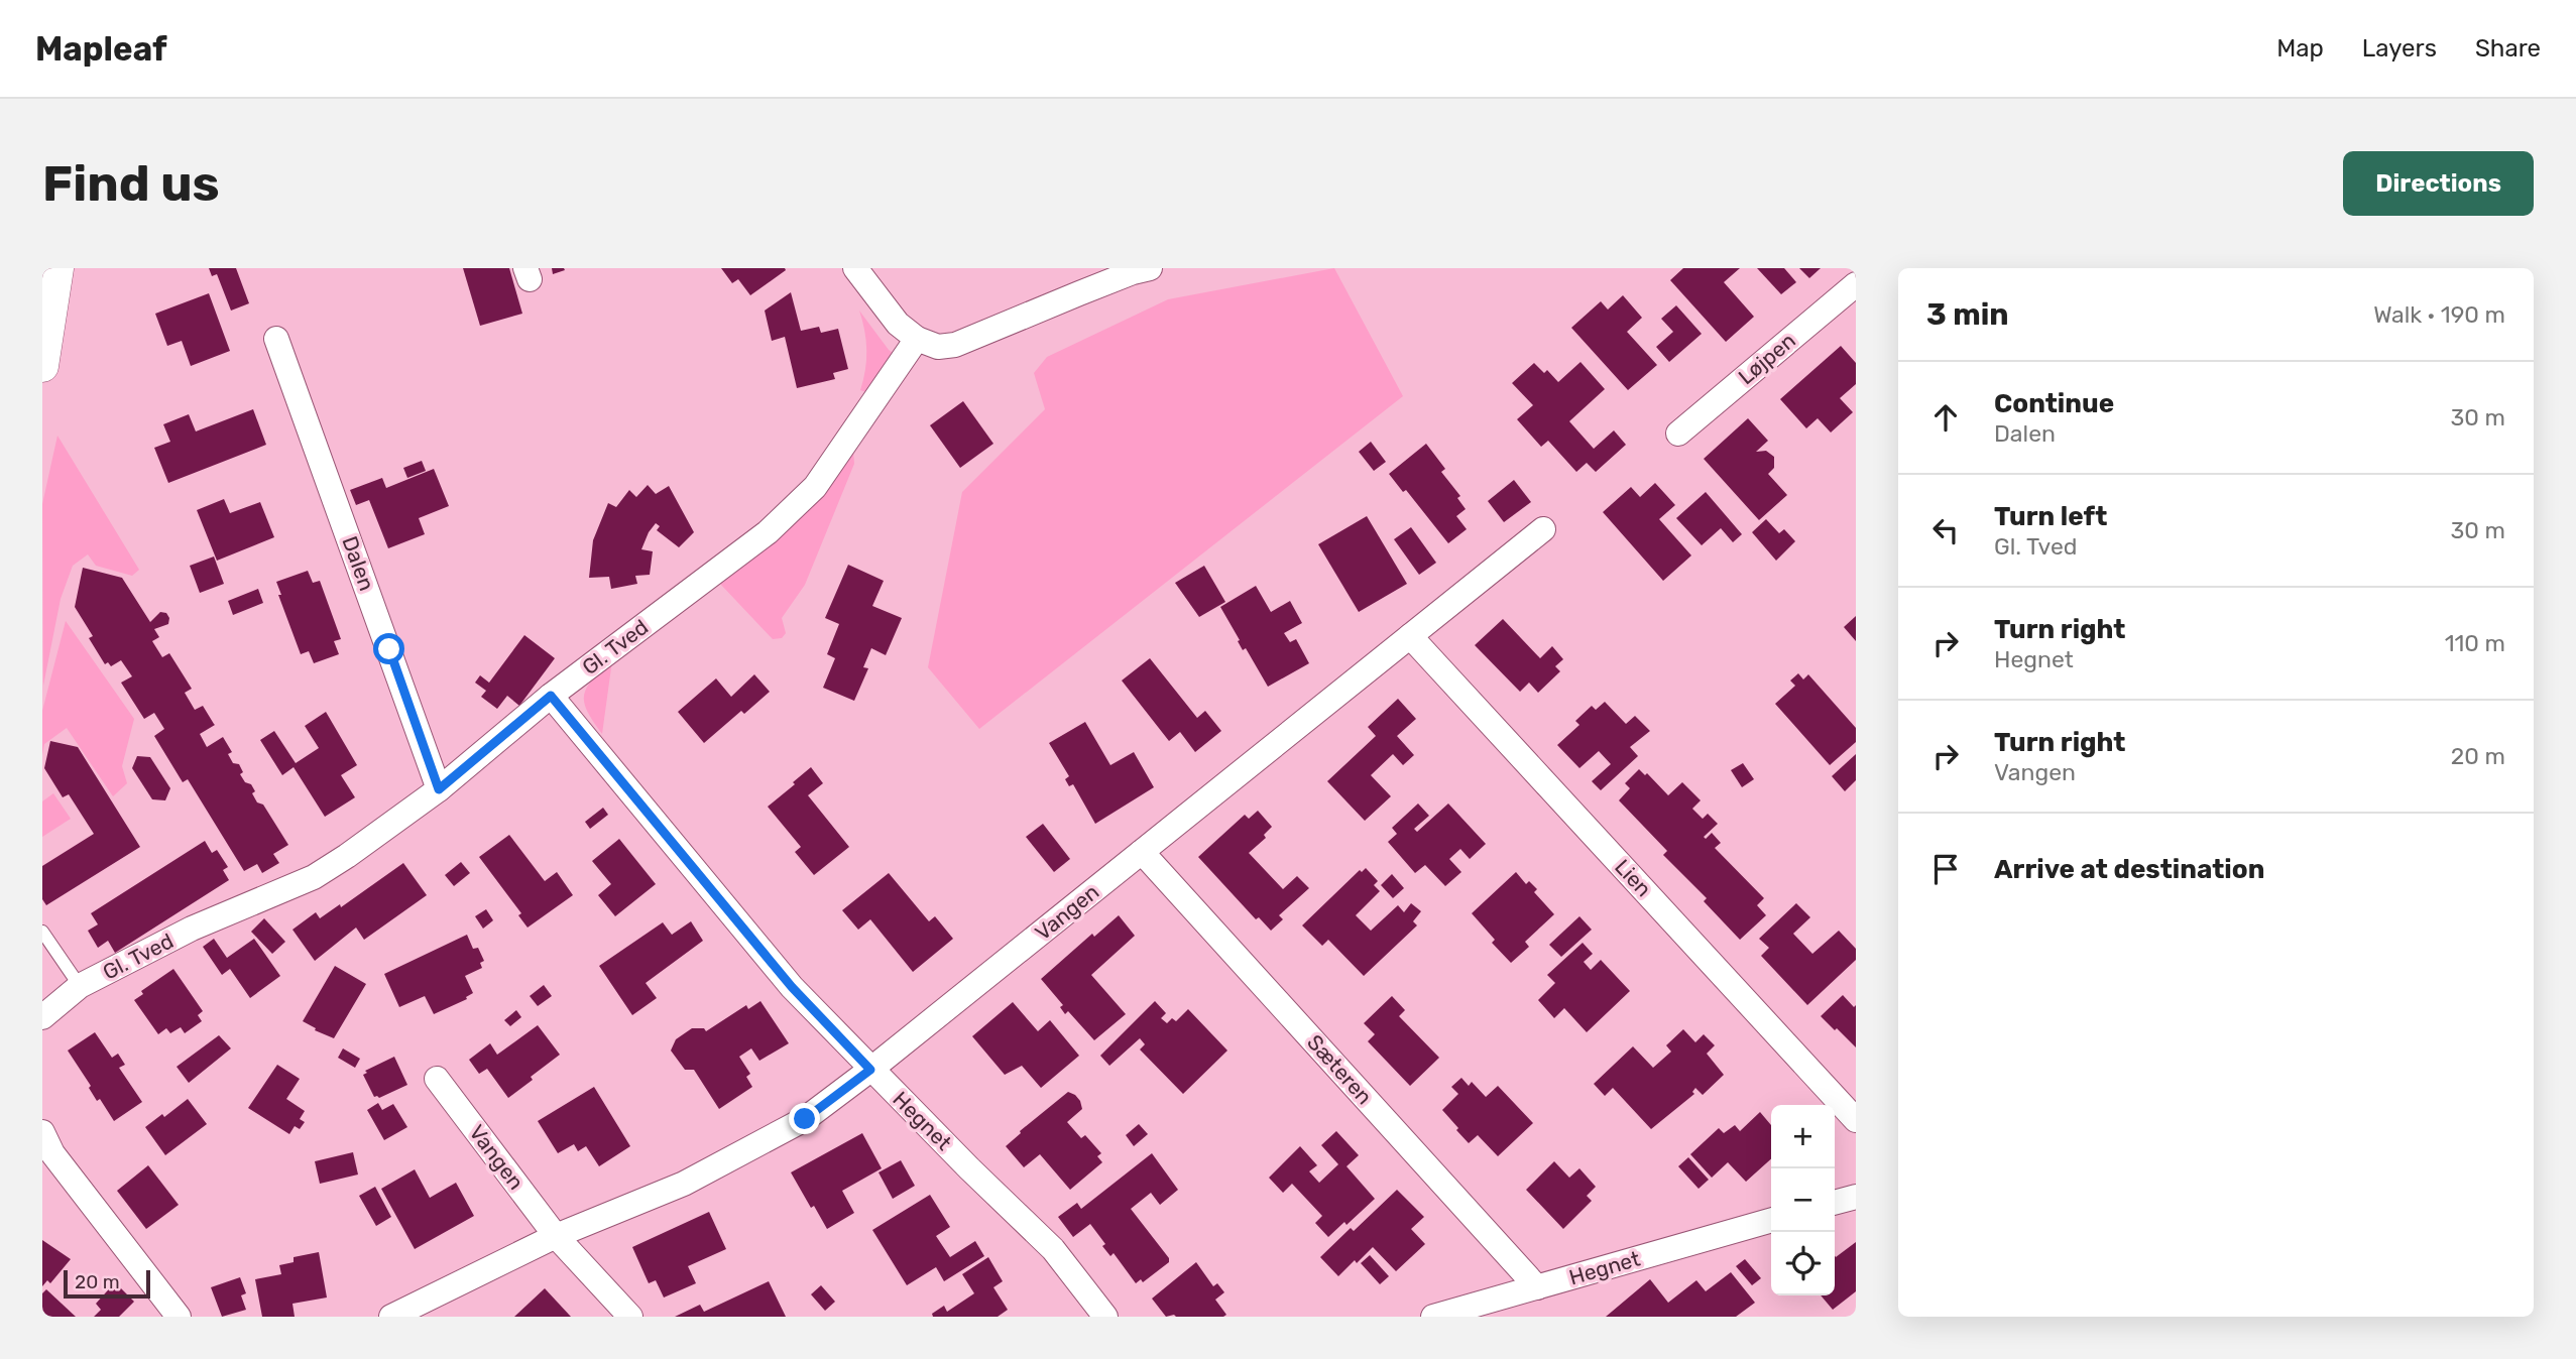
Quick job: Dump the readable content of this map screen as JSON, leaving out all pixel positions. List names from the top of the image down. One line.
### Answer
{"streets":{"street":["Løjpen","Dalen","Gl. Tved","Lien","Vangen","Sæteren","Hegnet"]},"crossings":[["Dalen","Gl. Tved"],["Gl. Tved","Hegnet"],["Lien","Vangen"],["Vangen","Sæteren"],["Vangen","Hegnet"],["Sæteren","Hegnet"]],"scale_bar":"20 m","page":{"header":"Mapleaf","nav":["Map","Layers","Share"],"buttons":"Directions","title":"Find us","heading":["3 min","Walk · 190 m"],"list":[["Continue","Dalen","30 m"],["Turn left","Gl. Tved","30 m"],["Turn right","Hegnet","110 m"],["Turn right","Vangen","20 m"],"Arrive at destination"],"map_buttons":["+","−"],"scale":"20 m"}}
